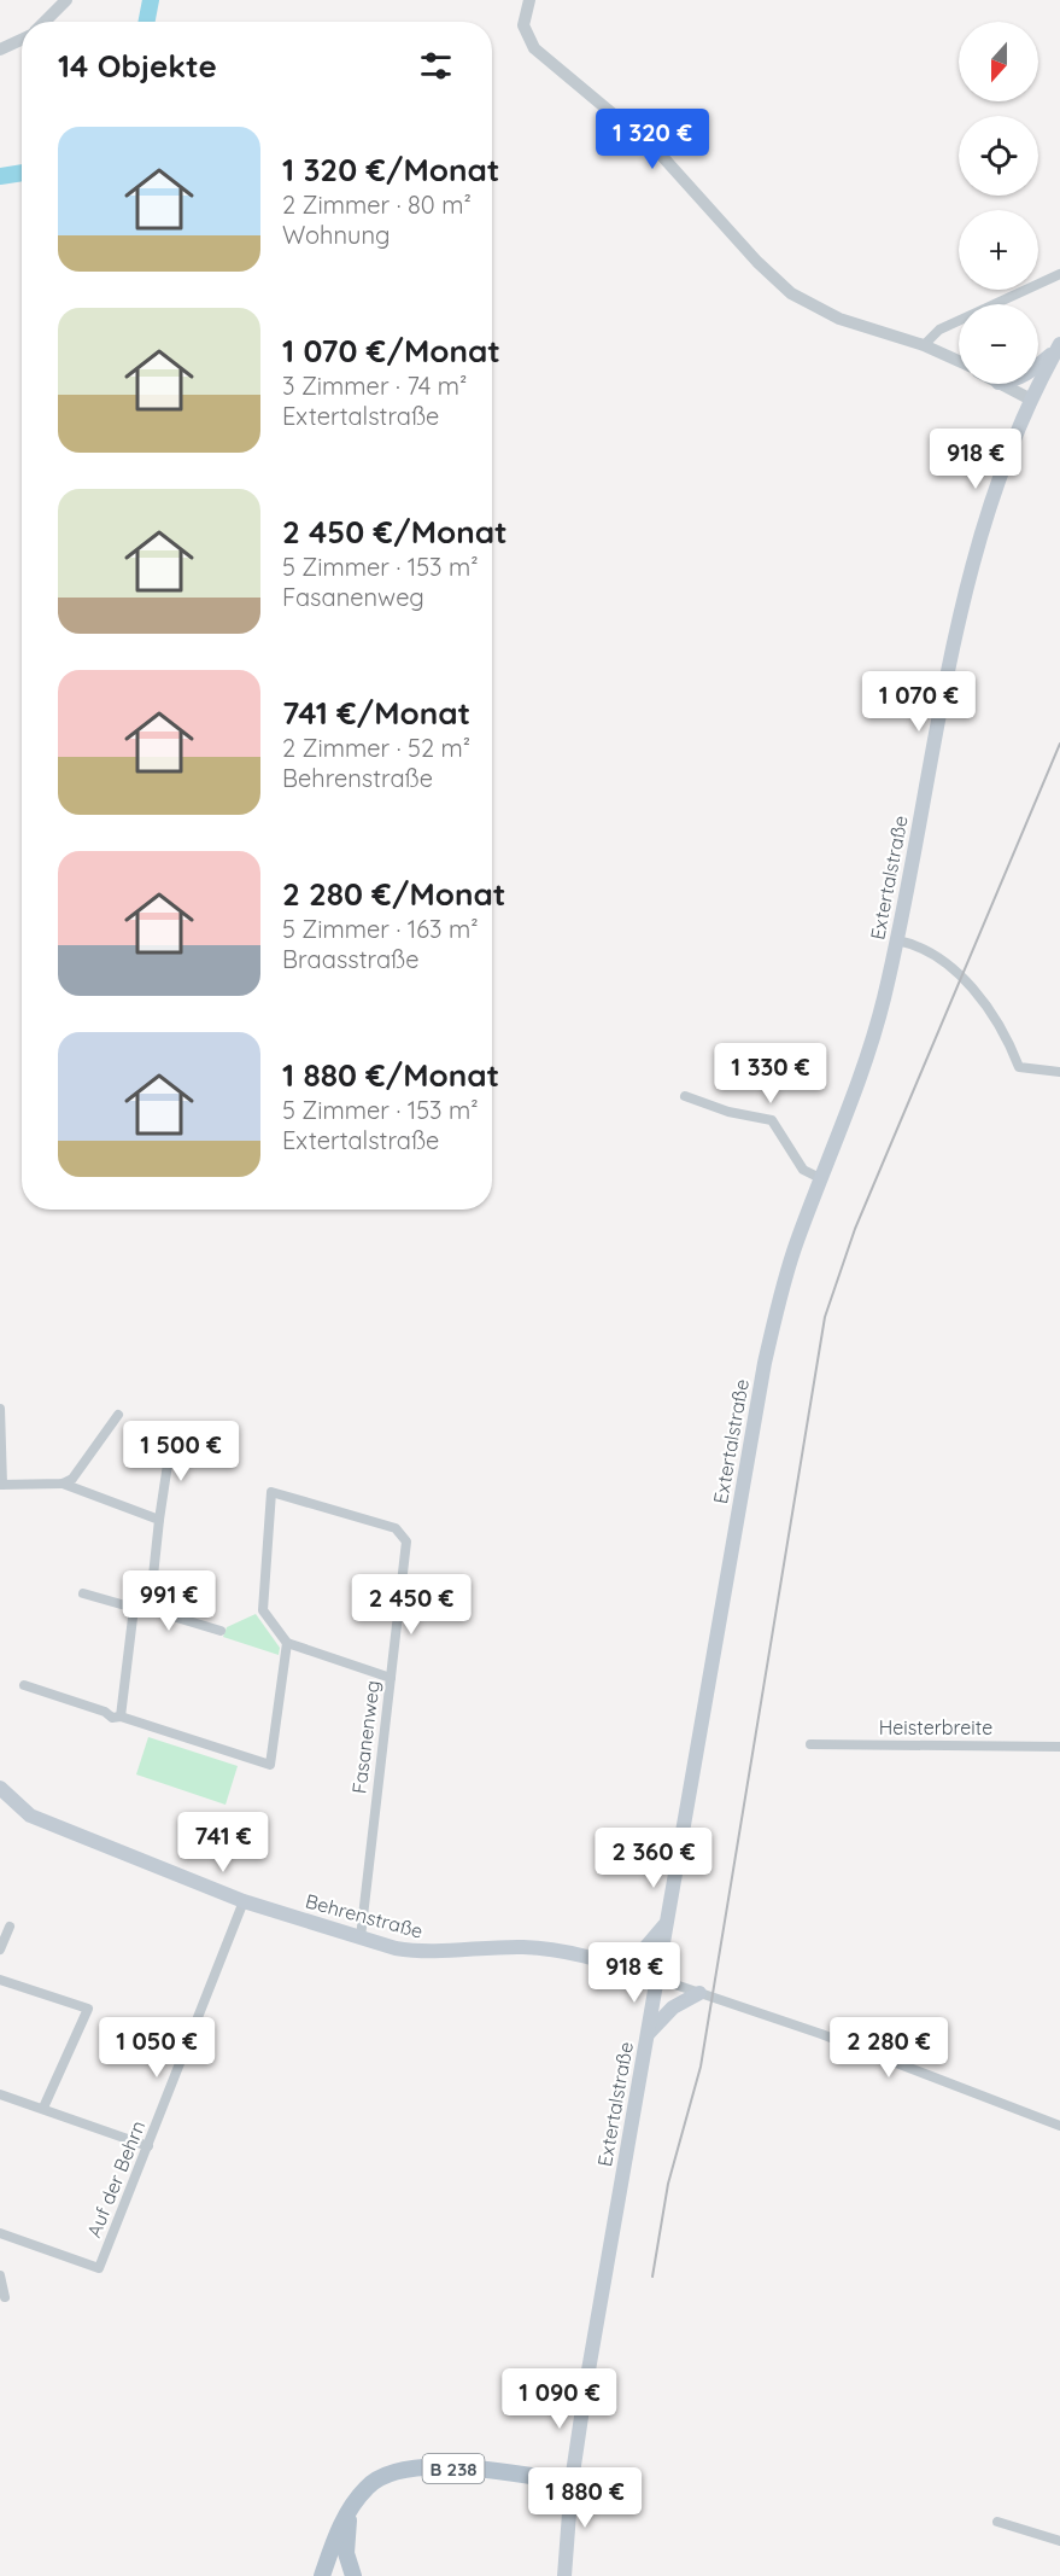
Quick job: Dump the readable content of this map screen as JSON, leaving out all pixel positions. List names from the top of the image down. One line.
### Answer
{"streets":{"main road":["Extertalstraße","Behrenstraße","B 238"],"street":["Heisterbreite","Fasanenweg","Auf der Behrn"]},"crossings":[["Extertalstraße","Behrenstraße"],["Extertalstraße","B 238"],["Fasanenweg","Behrenstraße"],["Behrenstraße","Auf der Behrn"]],"north":"bottom","page":{"map_buttons":["+","−"],"heading":"14 Objekte","price":["1 320 €","918 €","1 070 €","1 330 €","1 500 €","991 €","2 450 €","741 €","2 360 €","918 €","1 050 €","2 280 €","1 090 €","1 880 €"],"list":[{"name":"1 320 €/Monat","note":"2 Zimmer · 80 m² · Wohnung"},{"name":"1 070 €/Monat","note":"3 Zimmer · 74 m² · Extertalstraße"},{"name":"2 450 €/Monat","note":"5 Zimmer · 153 m² · Fasanenweg"},{"name":"741 €/Monat","note":"2 Zimmer · 52 m² · Behrenstraße"},{"name":"2 280 €/Monat","note":"5 Zimmer · 163 m² · Braasstraße"},{"name":"1 880 €/Monat","note":"5 Zimmer · 153 m² · Extertalstraße"}]}}
